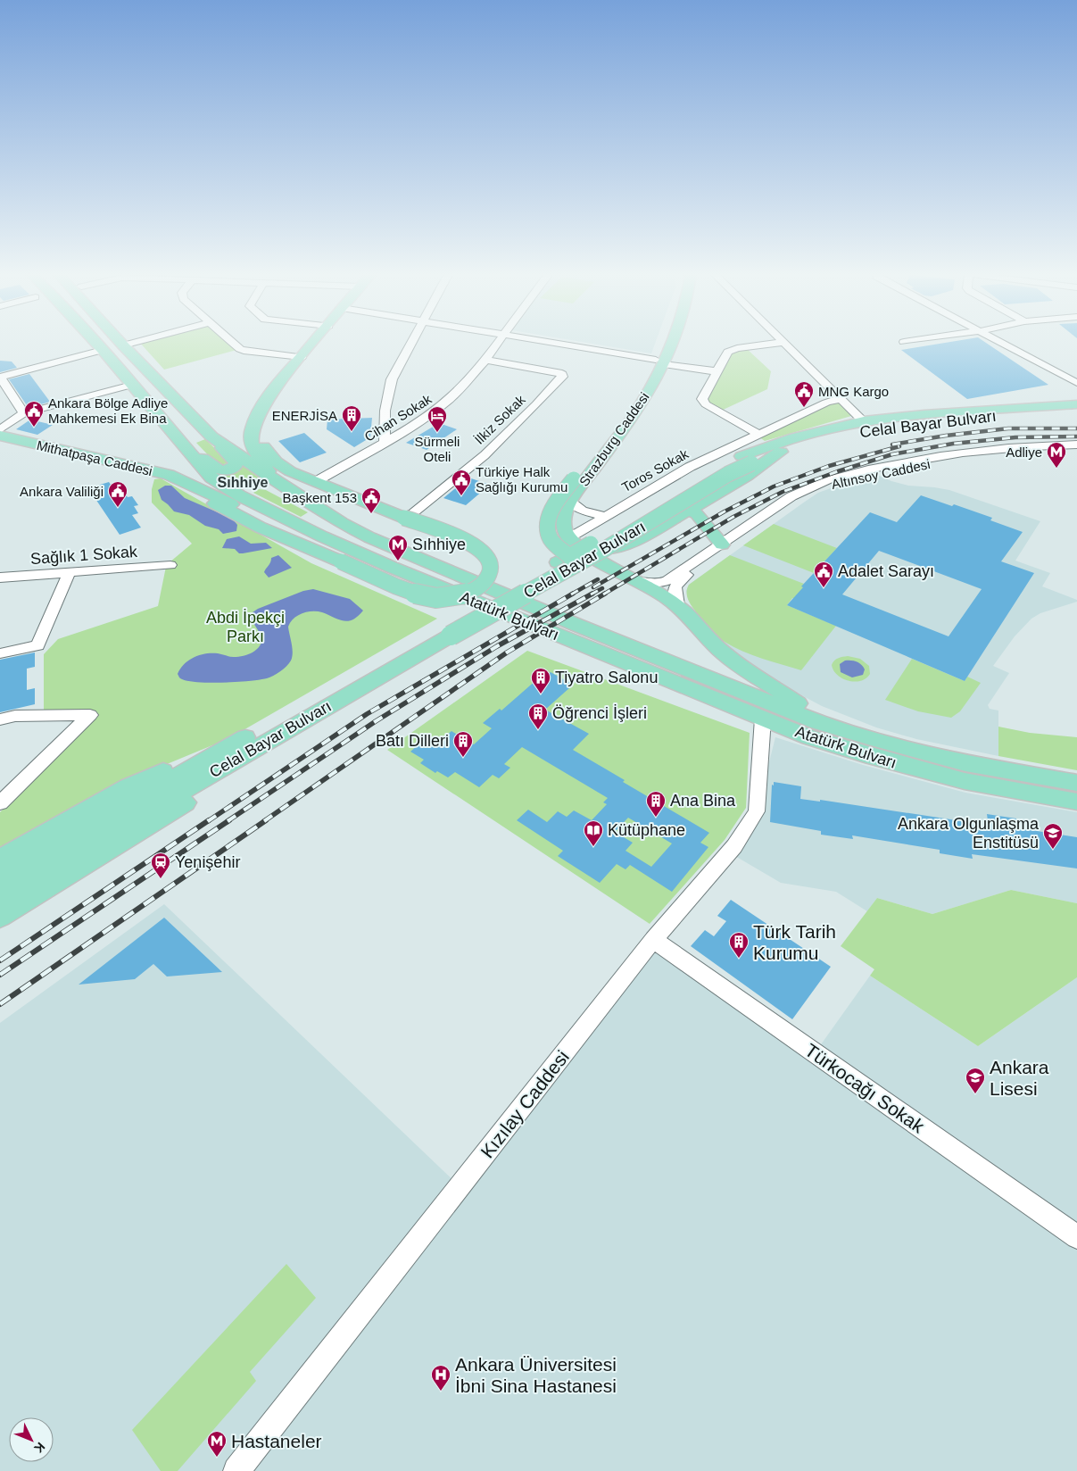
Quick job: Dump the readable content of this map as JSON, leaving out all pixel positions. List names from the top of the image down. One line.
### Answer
{"streets":{"main road":["Celal Bayar Bulvarı","Strazburg Caddesi","Mithatpaşa Caddesi","Altınsoy Caddesi","Atatürk Bulvarı"],"street":["Cihan Sokak","İlkiz Sokak","Toros Sokak","Sağlık 1 Sokak","Türkocağı Sokak","Kızılay Caddesi"]},"crossings":[["Cihan Sokak","İlkiz Sokak"],["Celal Bayar Bulvarı","Strazburg Caddesi"],["Celal Bayar Bulvarı","Altınsoy Caddesi"],["Strazburg Caddesi","Toros Sokak"],["Altınsoy Caddesi","Atatürk Bulvarı"],["Atatürk Bulvarı","Kızılay Caddesi"],["Türkocağı Sokak","Kızılay Caddesi"]],"districts":["Sıhhiye"],"parks":["Abdi İpekçi Parkı"],"places":{"public building":["MNG Kargo","Ankara Bölge Adliye Mahkemesi Ek Bina","Türkiye Halk Sağlığı Kurumu","Ankara Valiliği","Başkent 153","Adalet Sarayı"],"building":["ENERJİSA","Tiyatro Salonu","Öğrenci İşleri","Batı Dilleri","Ana Bina","Türk Tarih Kurumu"],"hotel":["Sürmeli Oteli"],"metro station":["Adliye","Sıhhiye","Hastaneler"],"library":["Kütüphane"],"school or university":["Ankara Olgunlaşma Enstitüsü","Ankara Lisesi"],"station":["Yenişehir"],"hospital":["Ankara Üniversitesi İbni Sina Hastanesi"]},"north":"bottom right"}
